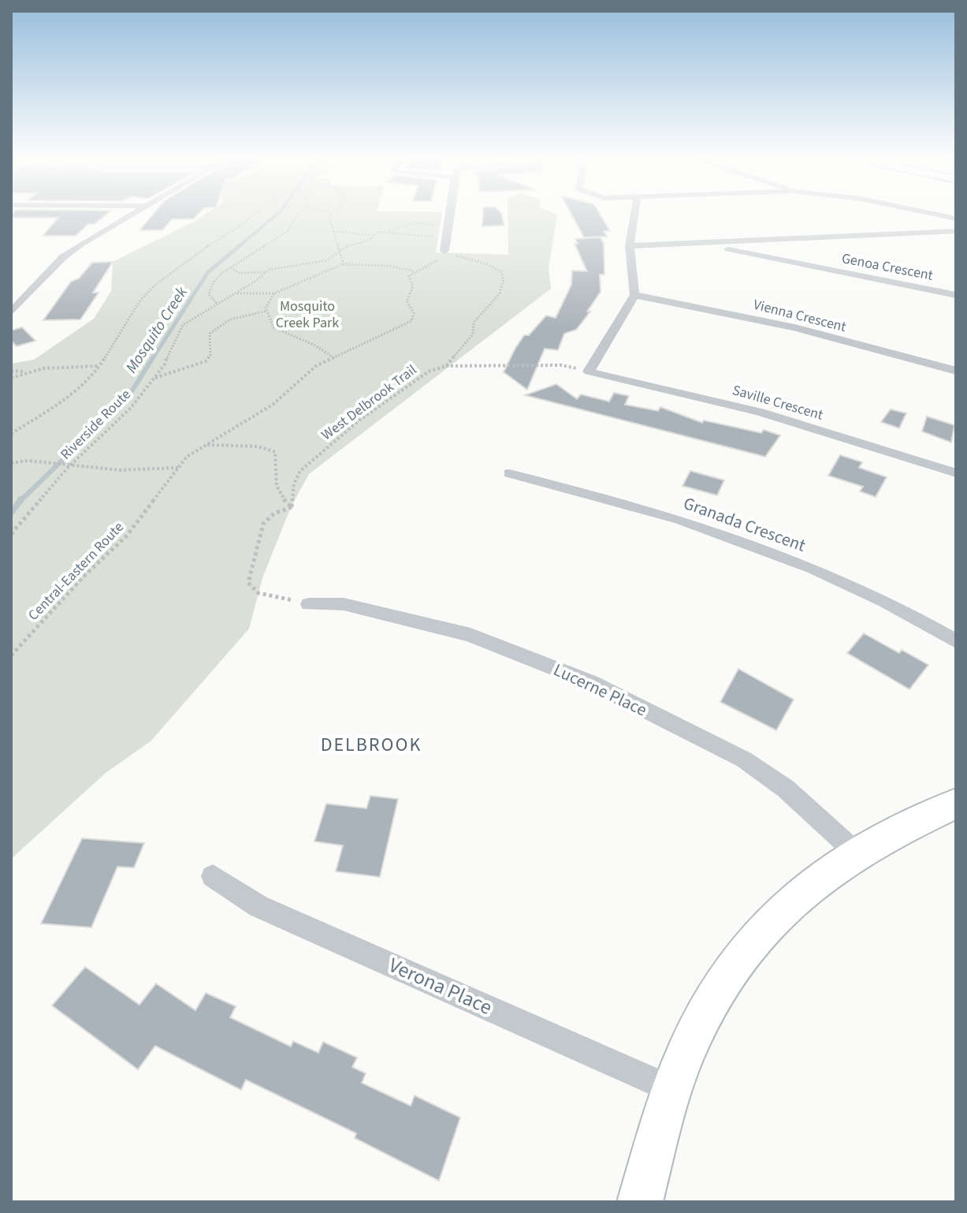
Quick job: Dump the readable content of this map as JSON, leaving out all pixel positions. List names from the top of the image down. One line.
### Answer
{"streets":{"street":["Genoa Crescent","Vienna Crescent","Saville Crescent","Granada Crescent","Lucerne Place","Verona Place"],"path":["West Delbrook Trail","Riverside Route","Central-Eastern Route"]},"districts":["DELBROOK"],"water":["Mosquito Creek"],"parks":["Mosquito Creek Park"]}
